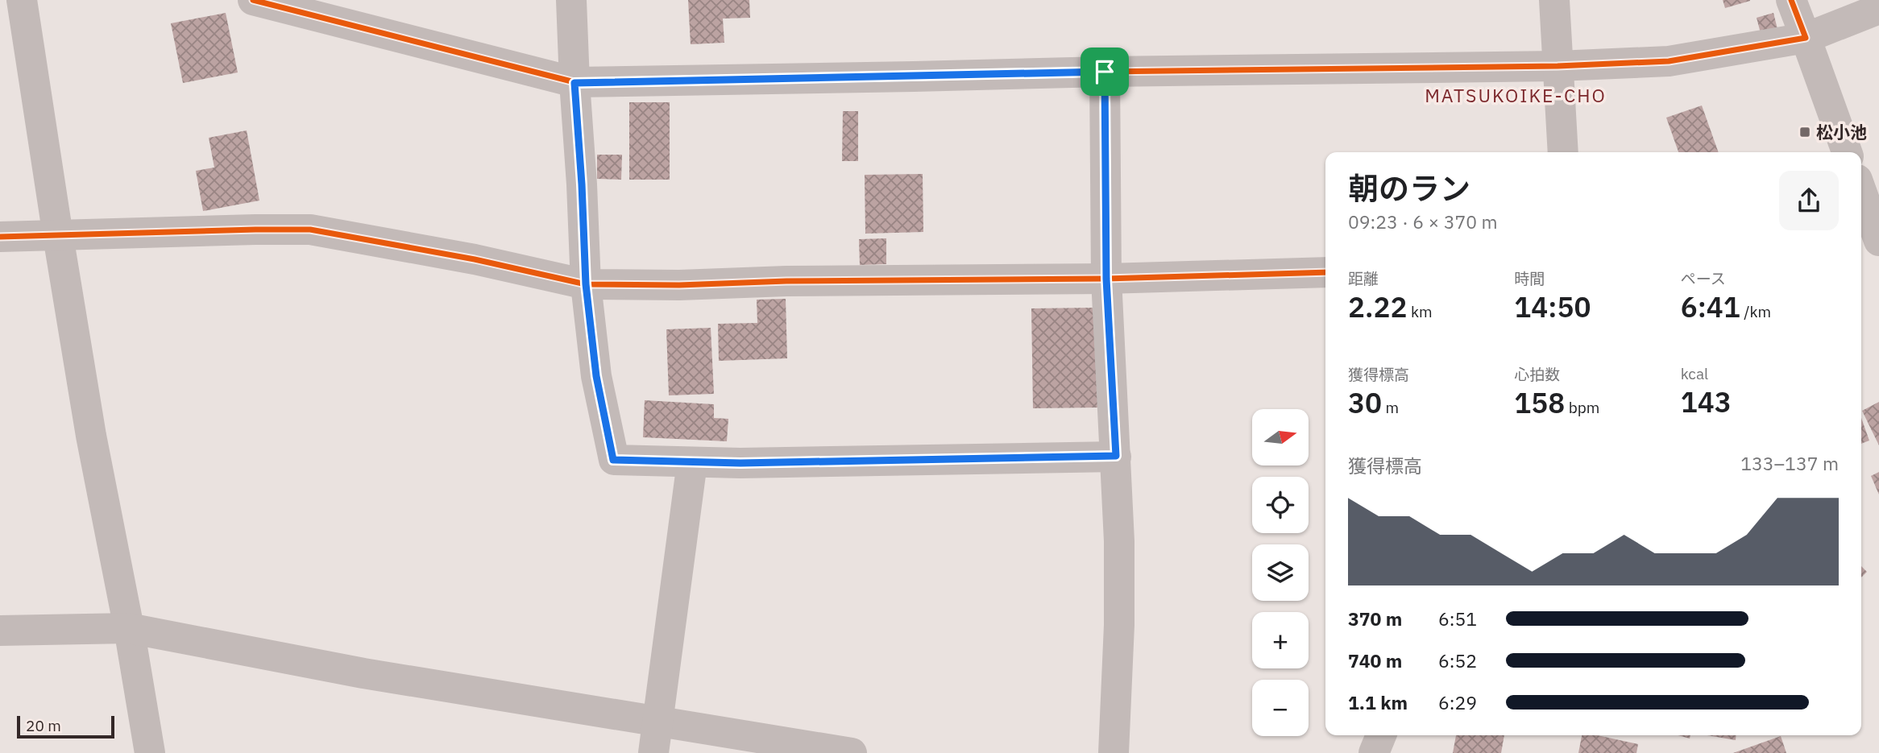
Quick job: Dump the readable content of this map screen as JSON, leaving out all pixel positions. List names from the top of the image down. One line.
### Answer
{"districts":["MATSUKOIKE-CHO"],"places":{"transit":["松小池"]},"scale_bar":"20 m","north":"right","page":{"heading":["朝のラン","09:23 · 6 × 370 m"],"stats":[["距離","2.22 km"],["時間","14:50"],["ペース","6:41 /km"],["獲得標高","30 m"],["心拍数","158 bpm"],["kcal","143"]],"map_buttons":["+","−"],"chart":["獲得標高","133–137 m"],"list":[{"name":"370 m","note":"6:51"},{"name":"740 m","note":"6:52"},{"name":"1.1 km","note":"6:29"}],"scale":"20 m"}}
